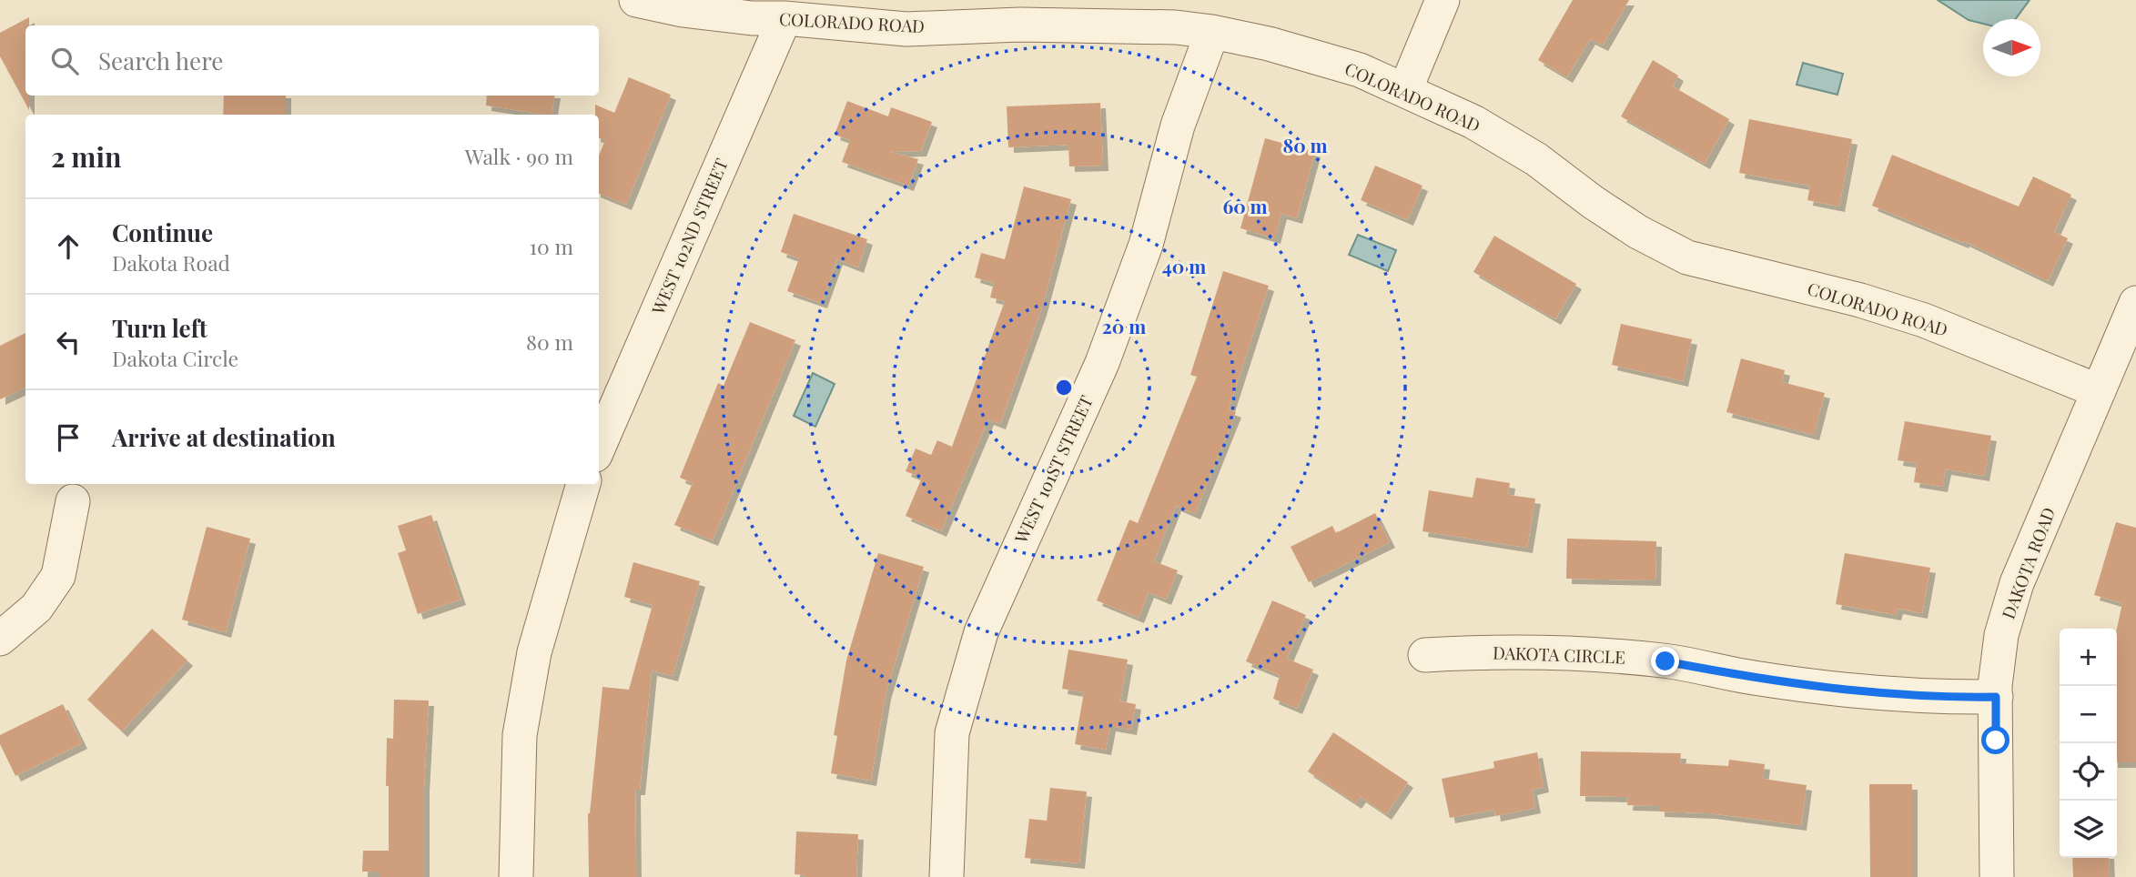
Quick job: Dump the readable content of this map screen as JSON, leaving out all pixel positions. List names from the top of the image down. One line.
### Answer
{"streets":{"street":["COLORADO ROAD","WEST 102ND STREET","WEST 101ST STREET","DAKOTA ROAD","DAKOTA CIRCLE"]},"crossings":[["COLORADO ROAD","WEST 102ND STREET"],["COLORADO ROAD","WEST 101ST STREET"],["COLORADO ROAD","DAKOTA ROAD"],["DAKOTA ROAD","DAKOTA CIRCLE"]],"north":"right","page":{"search":"Search here","heading":["2 min","Walk · 90 m"],"list":[["Continue","Dakota Road","10 m"],["Turn left","Dakota Circle","80 m"],"Arrive at destination"],"map_buttons":["+","−"]},"rings":["80 m","60 m","40 m","20 m"]}
